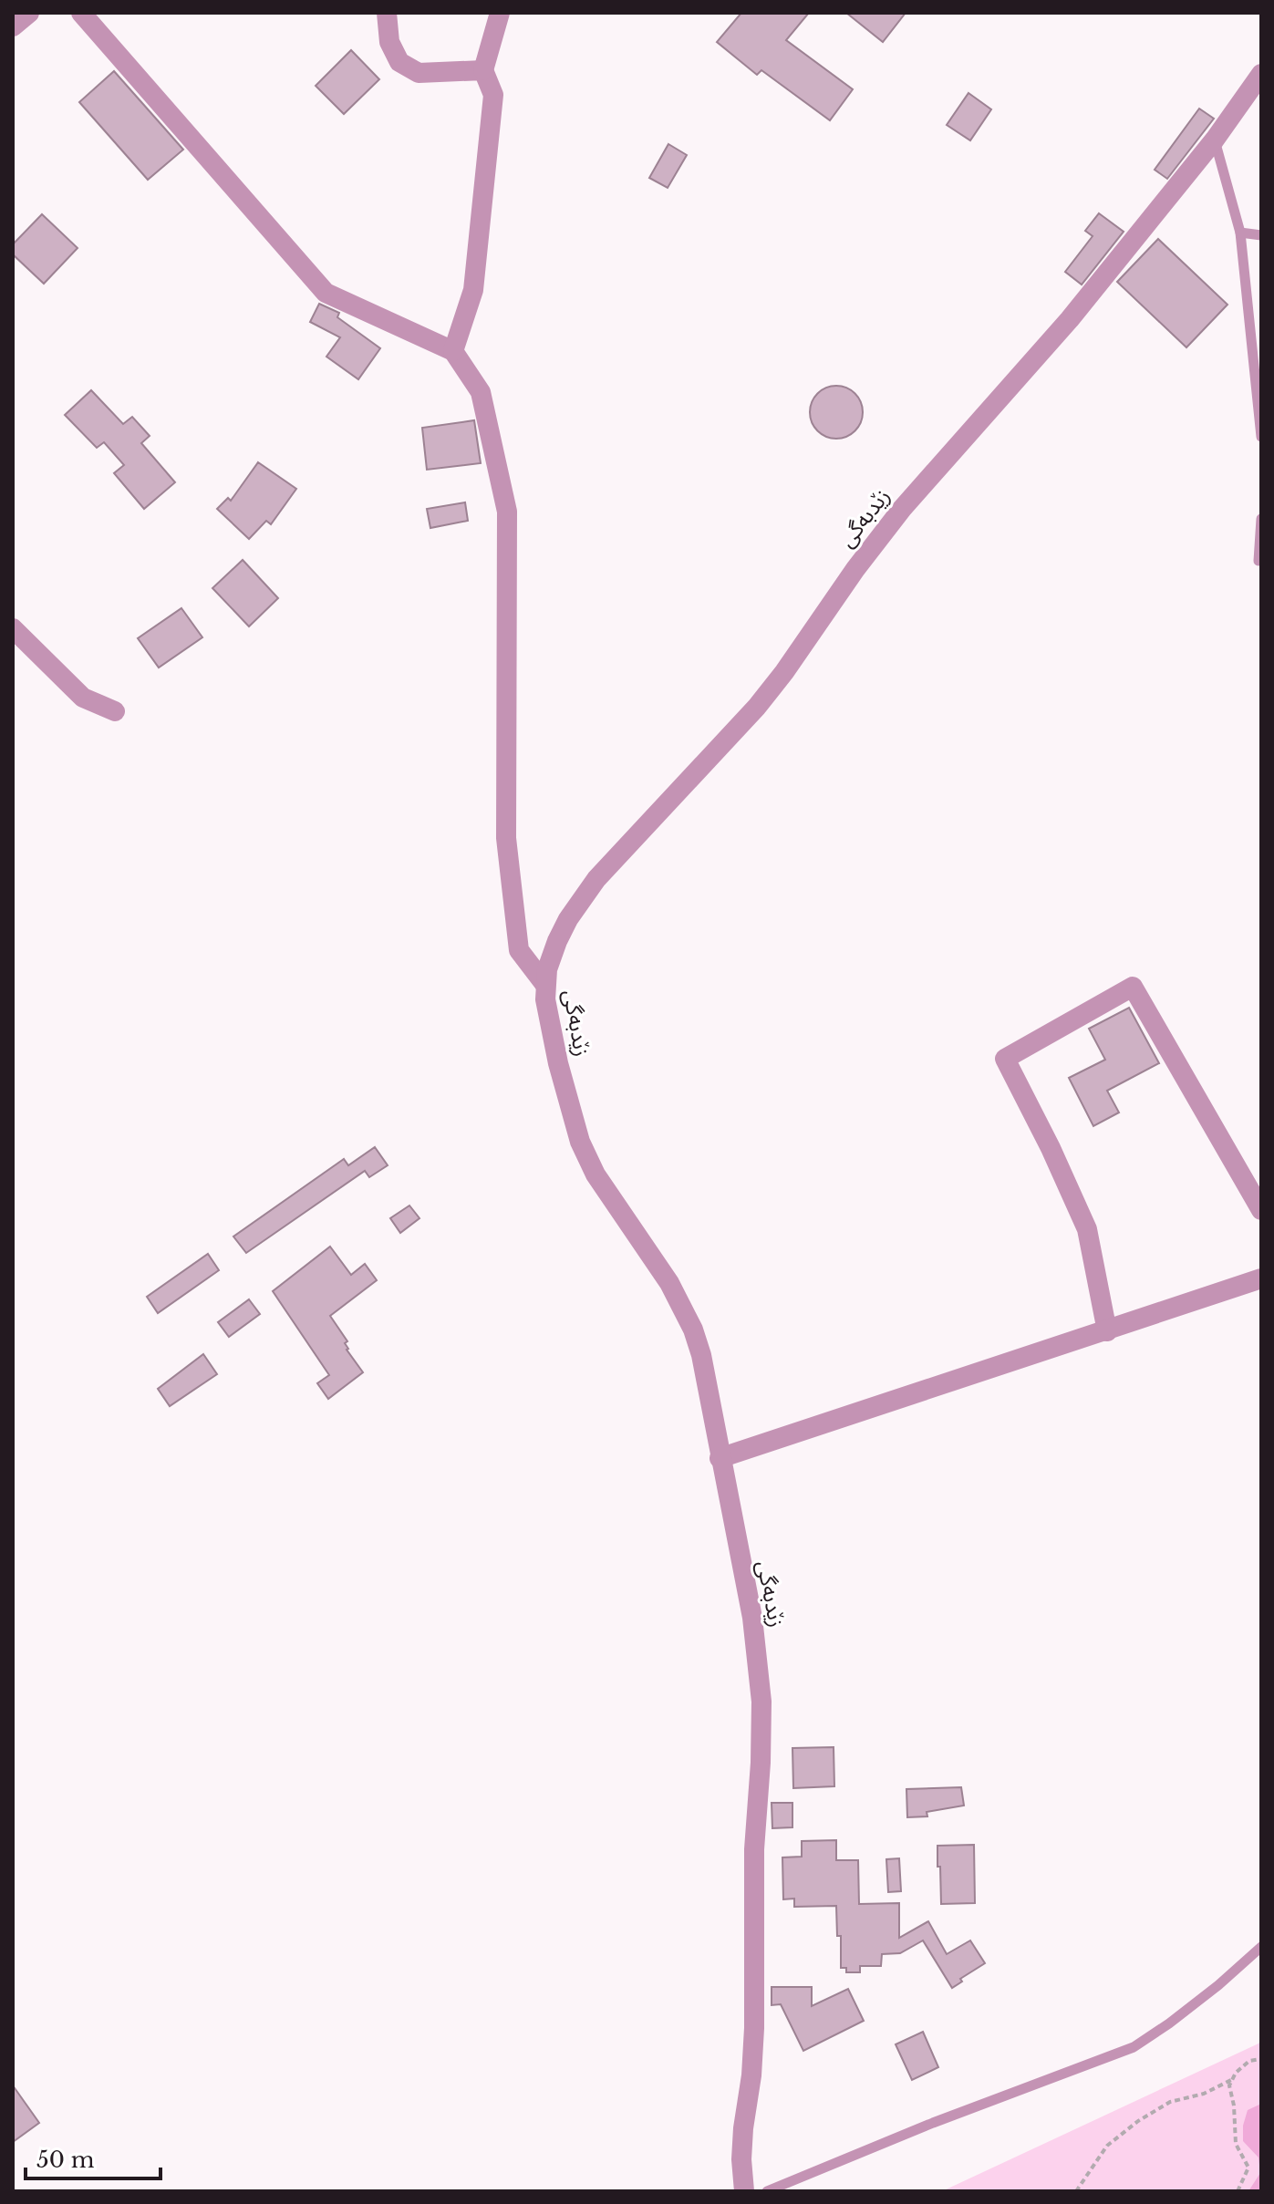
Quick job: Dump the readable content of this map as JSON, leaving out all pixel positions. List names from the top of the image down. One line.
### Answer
{"streets":{"street":["زێدبەگی"]},"scale_bar":"50 m"}
